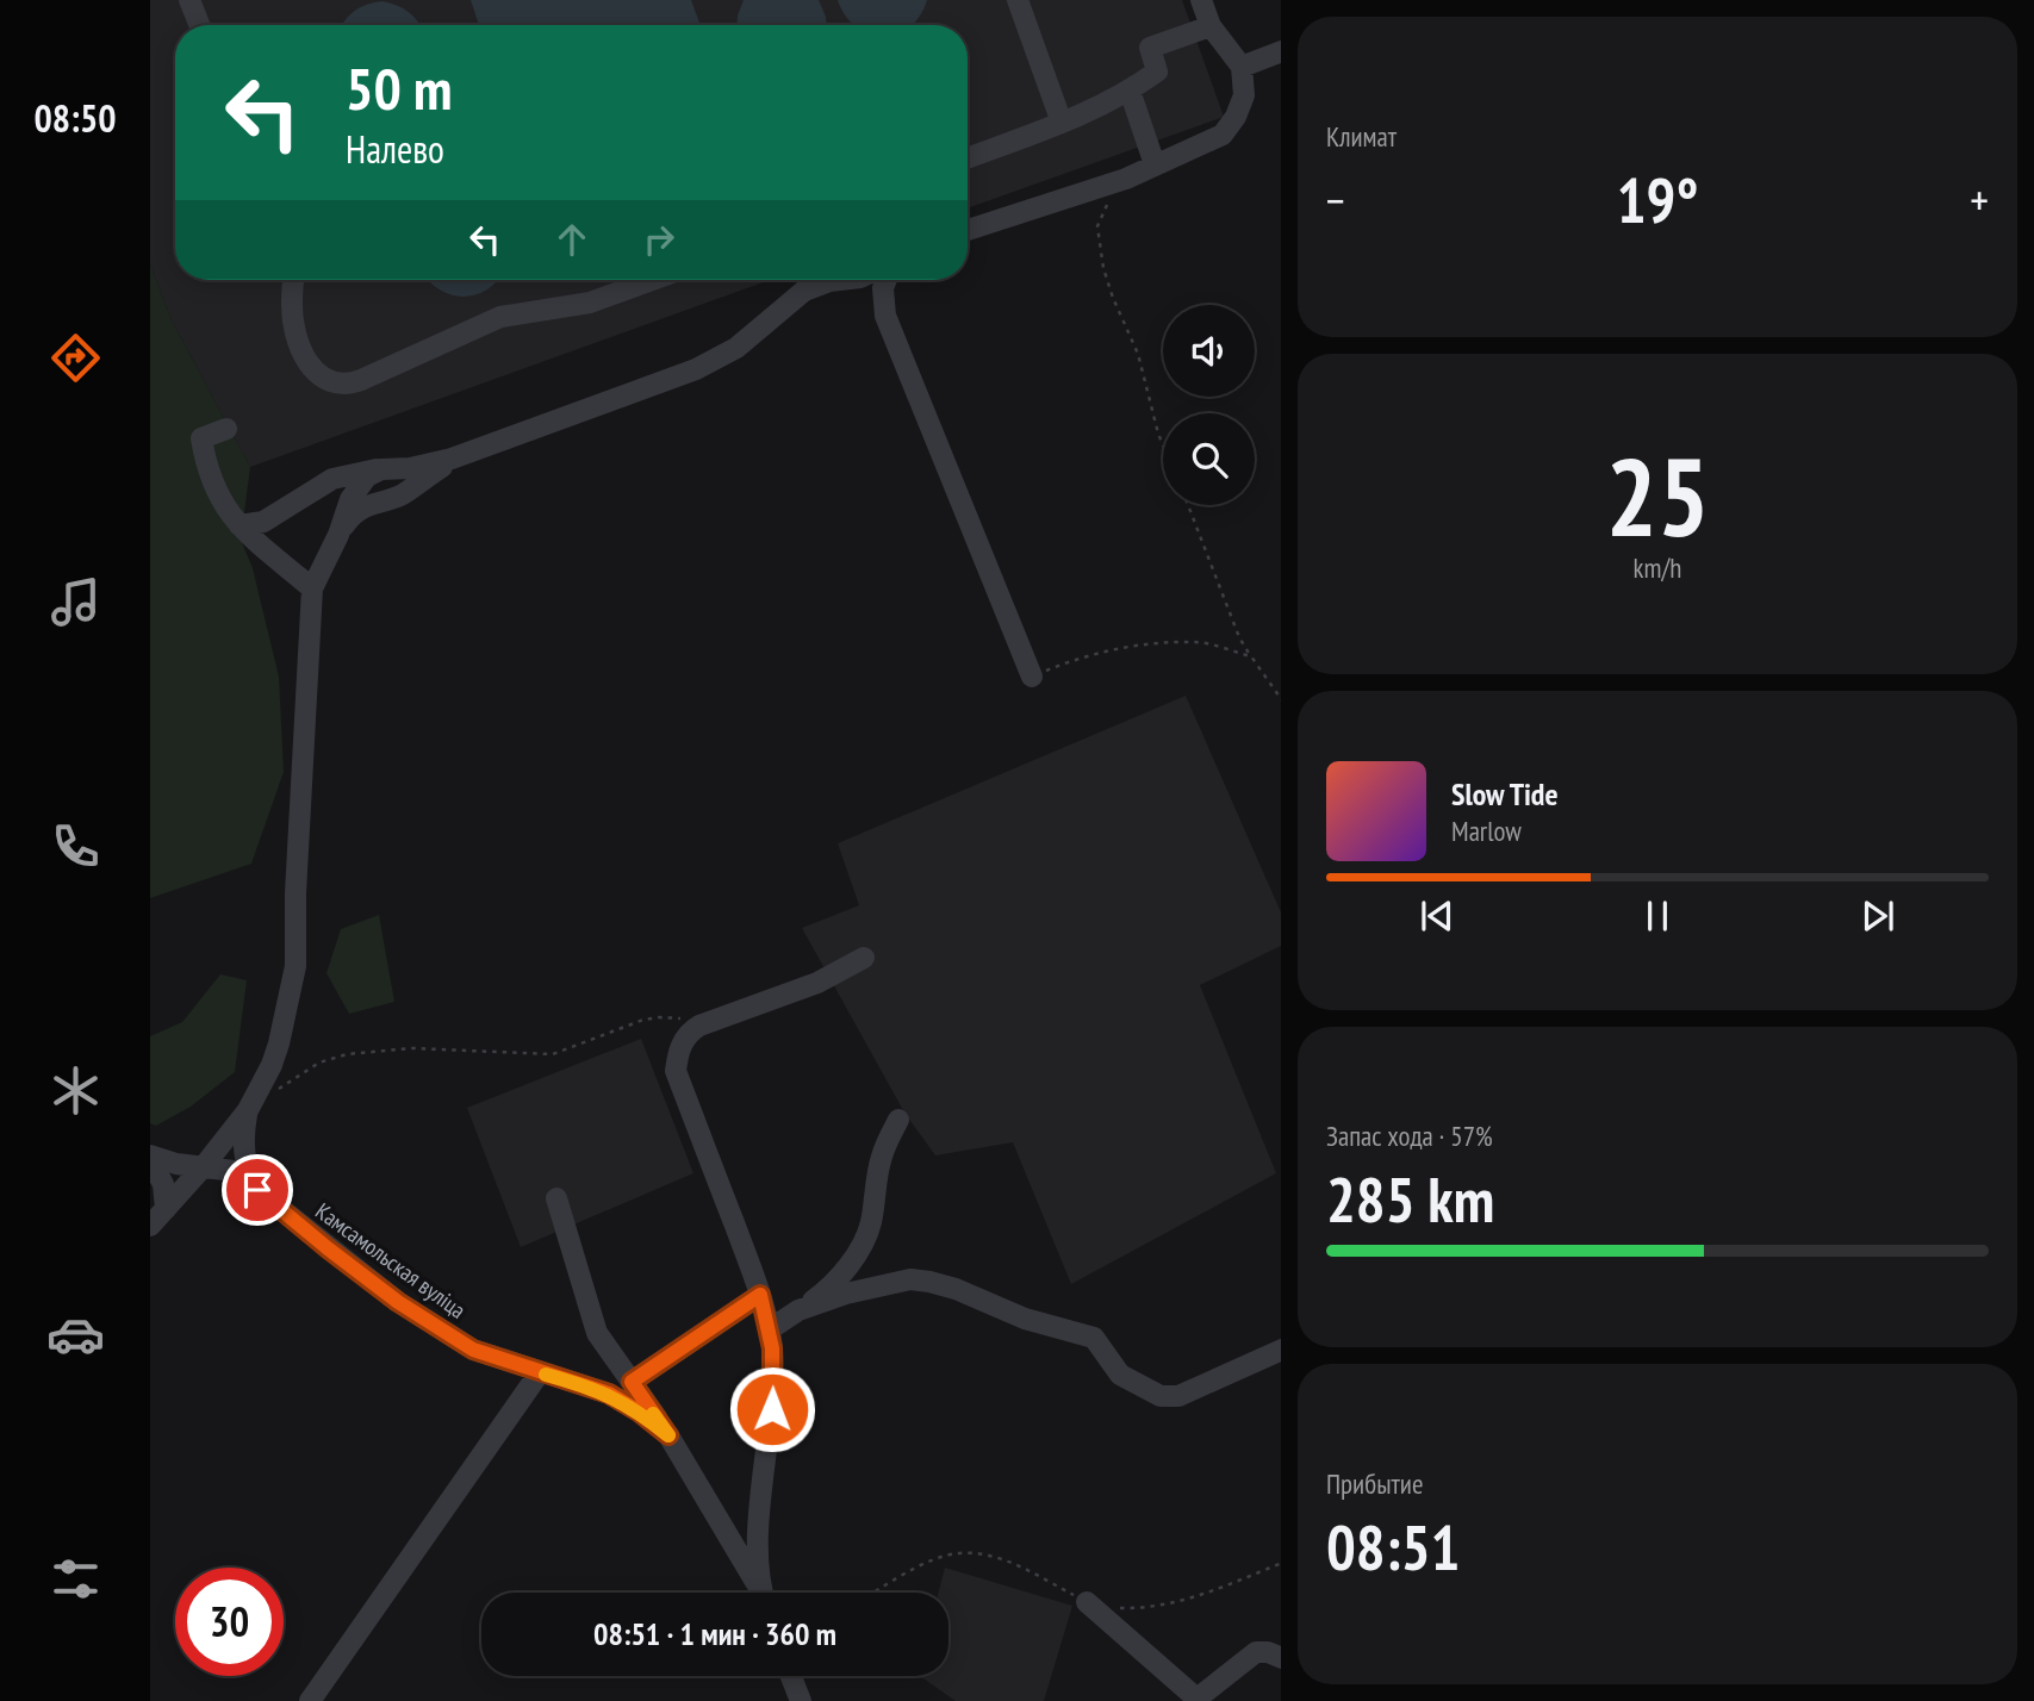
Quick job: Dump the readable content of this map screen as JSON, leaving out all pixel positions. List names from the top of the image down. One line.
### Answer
{"streets":{"street":["Камсамольская вуліца"]},"page":{"tabs":"08:50","tile":["Климат",["25","km/h"],["Запас хода · 57%","285 km"],["Прибытие","08:51"]],"turn":["50 m","Налево"],"heat":["−","19°","+"],"song":["Slow Tide","Marlow"],"limit":"30","trip":"08:51 · 1 мин · 360 m"}}
